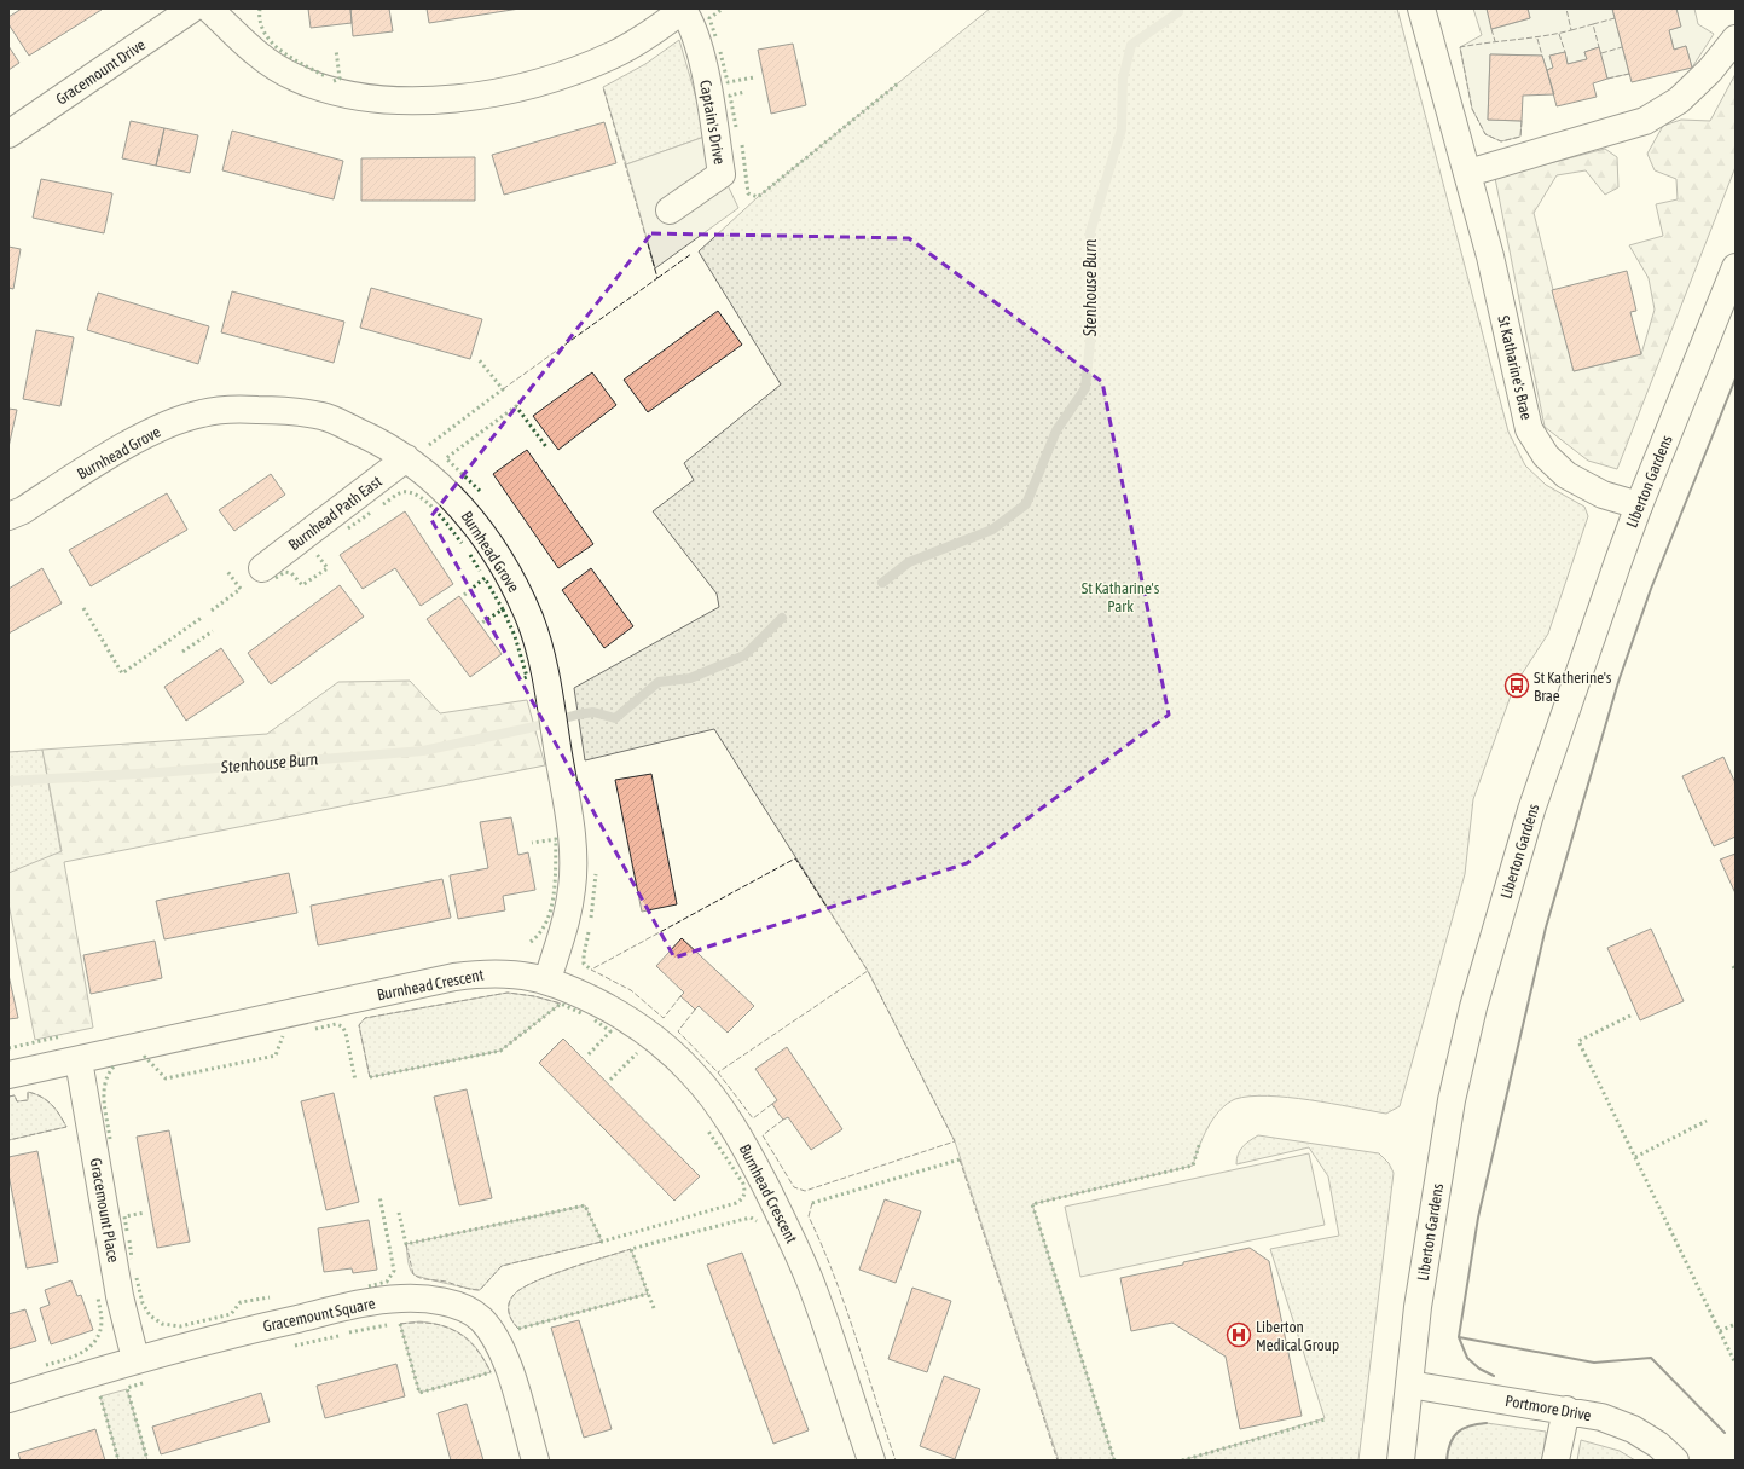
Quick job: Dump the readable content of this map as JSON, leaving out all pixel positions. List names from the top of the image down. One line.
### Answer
{"streets":{"street":["Gracemount Drive","Captain's Drive","St Katharine's Brae","Burnhead Grove","Liberton Gardens","Burnhead Path East","Burnhead Crescent","Gracemount Place","Gracemount Square","Portmore Drive"]},"crossings":[["St Katharine's Brae","Liberton Gardens"],["Burnhead Grove","Burnhead Path East"],["Burnhead Grove","Burnhead Crescent"],["Liberton Gardens","Portmore Drive"],["Burnhead Crescent","Gracemount Place"],["Gracemount Place","Gracemount Square"]],"water":["Stenhouse Burn"],"parks":["St Katharine's Park"],"places":{"bus stop":["St Katherine's Brae"],"hospital":["Liberton Medical Group"]}}
